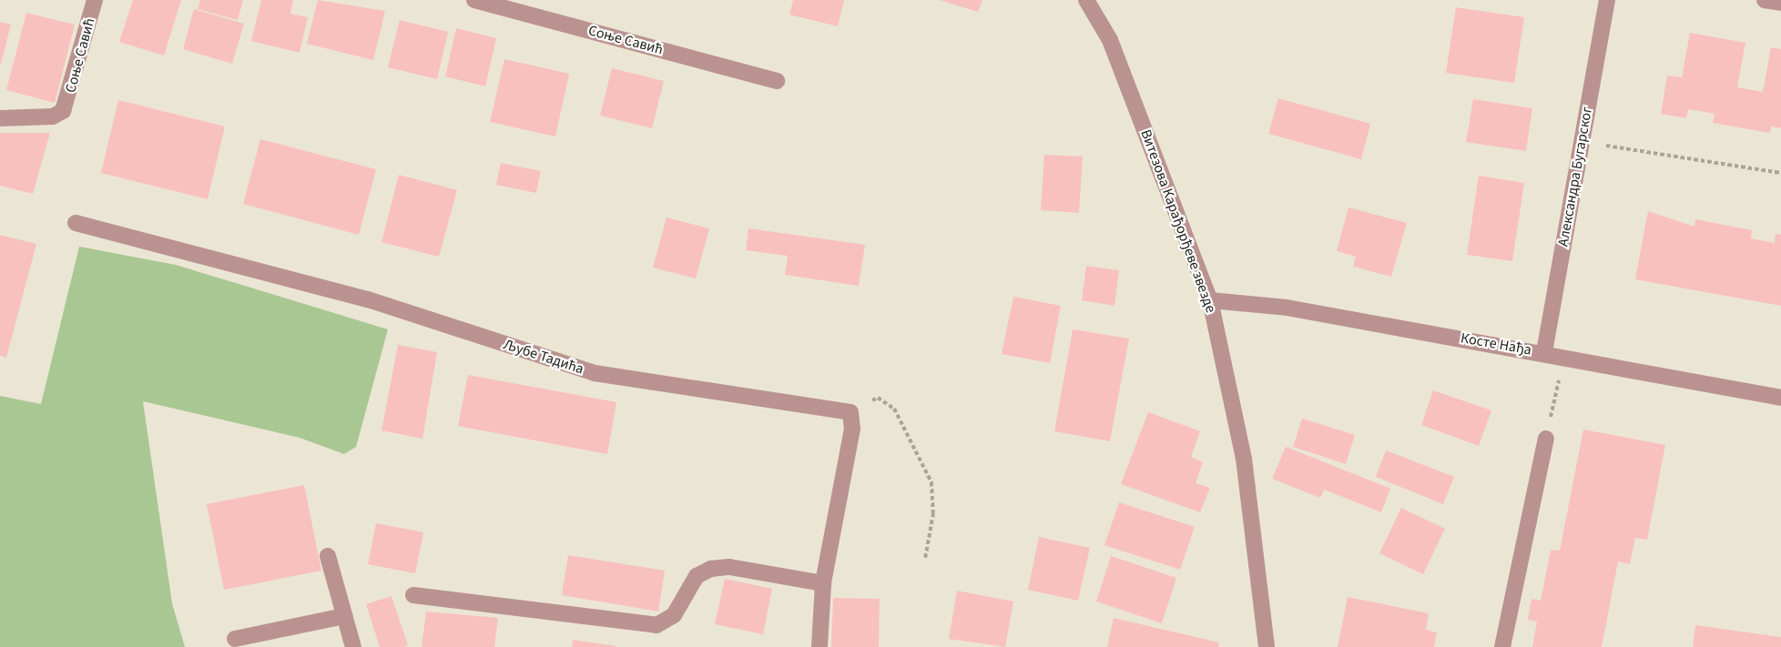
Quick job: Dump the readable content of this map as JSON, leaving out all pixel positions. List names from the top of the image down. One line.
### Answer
{"streets":{"street":["Соње Савић","Александра Бугарског","Витезова Карађорђеве звезде","Косте Нађа","Љубе Тадића"]},"crossings":[["Александра Бугарског","Косте Нађа"],["Витезова Карађорђеве звезде","Косте Нађа"]]}
